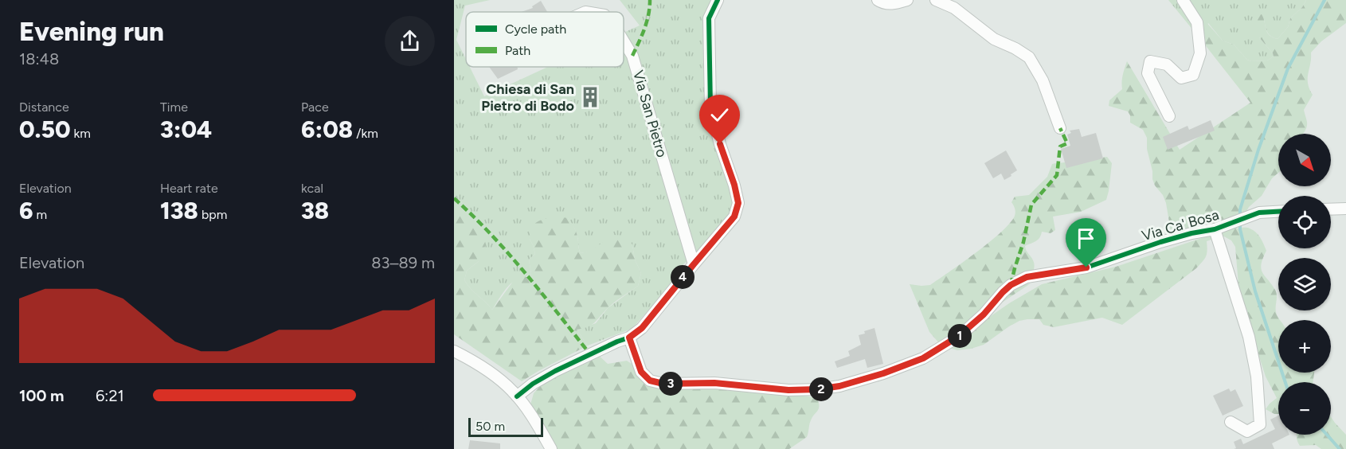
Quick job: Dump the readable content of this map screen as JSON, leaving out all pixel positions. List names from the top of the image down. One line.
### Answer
{"streets":{"street":["Via San Pietro","Via Ca' Bosa"]},"places":{"building":["Chiesa di San Pietro di Bodo"]},"legend":["Cycle path","Path"],"scale_bar":"50 m","north":"bottom right","page":{"heading":["Evening run","18:48"],"stats":[["Distance","0.50 km"],["Time","3:04"],["Pace","6:08 /km"],["Elevation","6 m"],["Heart rate","138 bpm"],["kcal","38"]],"map_buttons":["+","−"],"chart":["Elevation","83–89 m"],"pins":["4","1","3","2"],"list":[{"name":"100 m","note":"6:21"}],"scale":"50 m"}}
